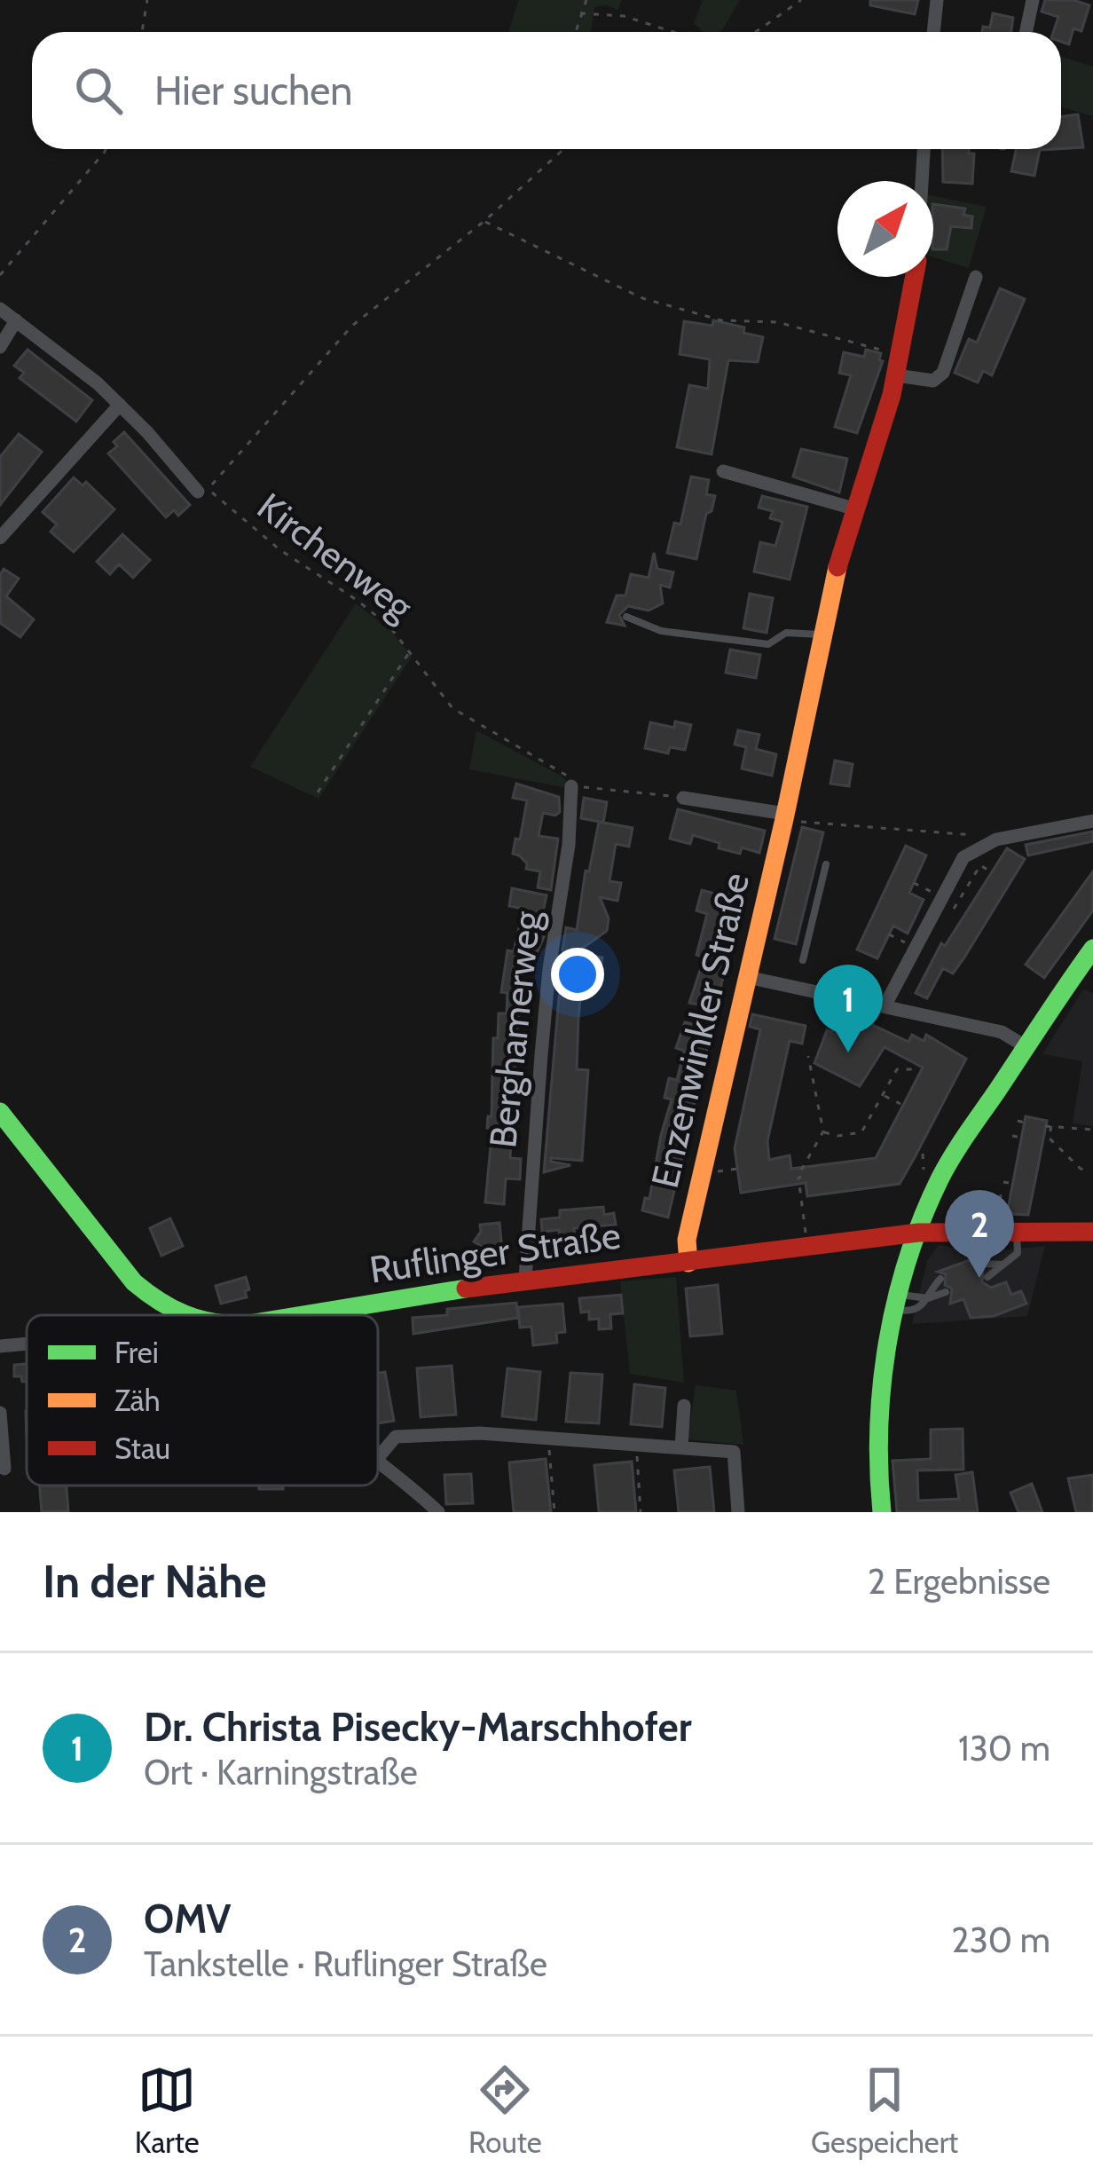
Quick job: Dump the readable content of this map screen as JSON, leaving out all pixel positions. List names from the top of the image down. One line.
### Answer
{"streets":{"street":["Berghamerweg","Enzenwinkler Straße","Ruflinger Straße"],"path":["Kirchenweg"]},"crossings":[["Kirchenweg","Berghamerweg"],["Berghamerweg","Ruflinger Straße"],["Enzenwinkler Straße","Ruflinger Straße"]],"legend":["Frei","Zäh","Stau"],"north":"top right","page":{"search":"Hier suchen","pins":["1","2"],"heading":["In der Nähe","2 Ergebnisse"],"list":[{"mark":"1","name":"Dr. Christa Pisecky-Marschhofer","note":"Ort · Karningstraße","value":"130 m"},{"mark":"2","name":"OMV","note":"Tankstelle · Ruflinger Straße","value":"230 m"}],"nav":["Karte","Route","Gespeichert"]}}
